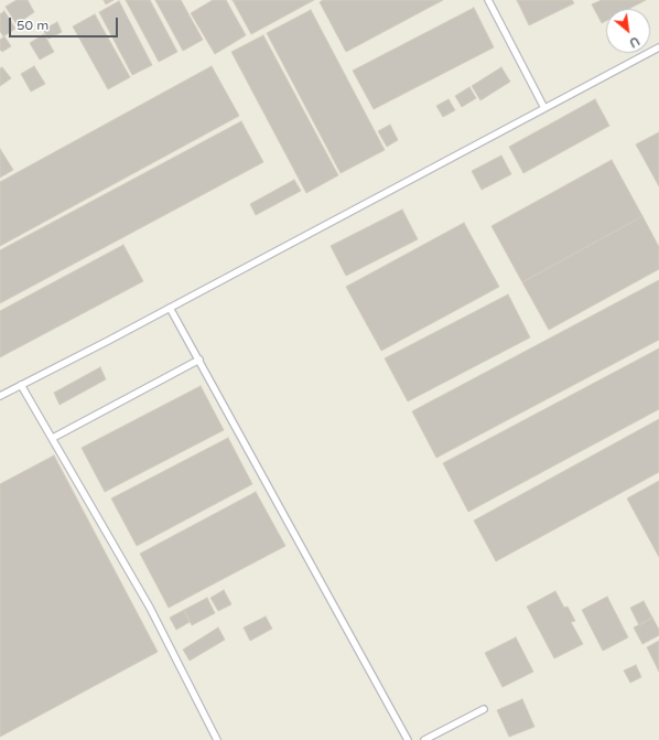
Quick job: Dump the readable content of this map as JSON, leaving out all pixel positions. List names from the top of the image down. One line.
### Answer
{"scale_bar":"50 m","north":"bottom right"}
